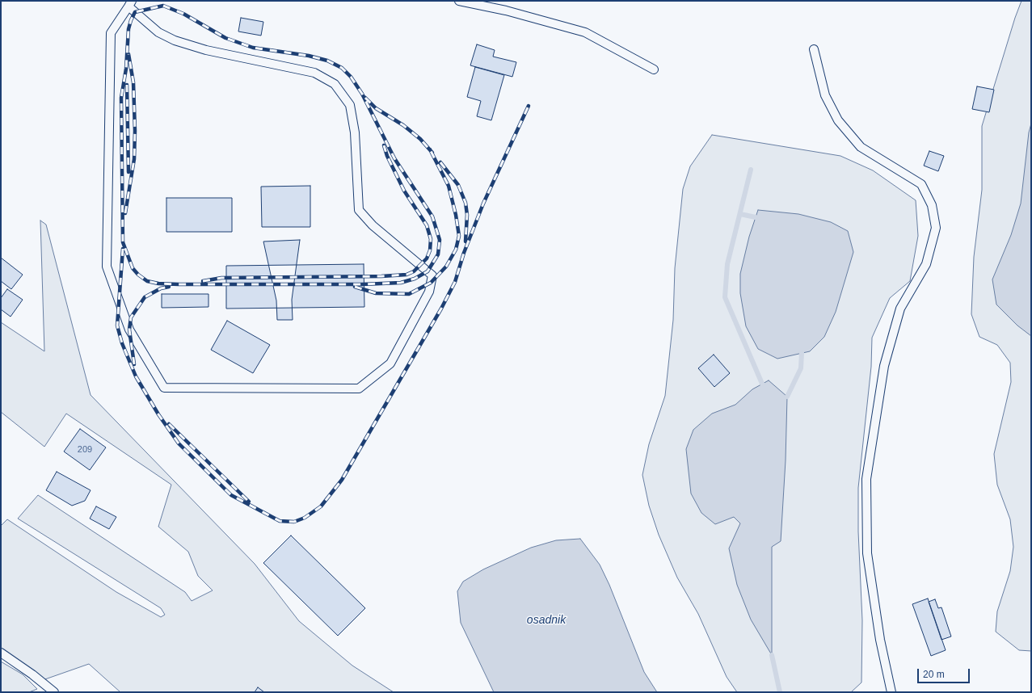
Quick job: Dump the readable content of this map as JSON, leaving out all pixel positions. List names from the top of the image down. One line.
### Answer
{"water":["osadnik"],"house_numbers":["209"],"scale_bar":"20 m"}
